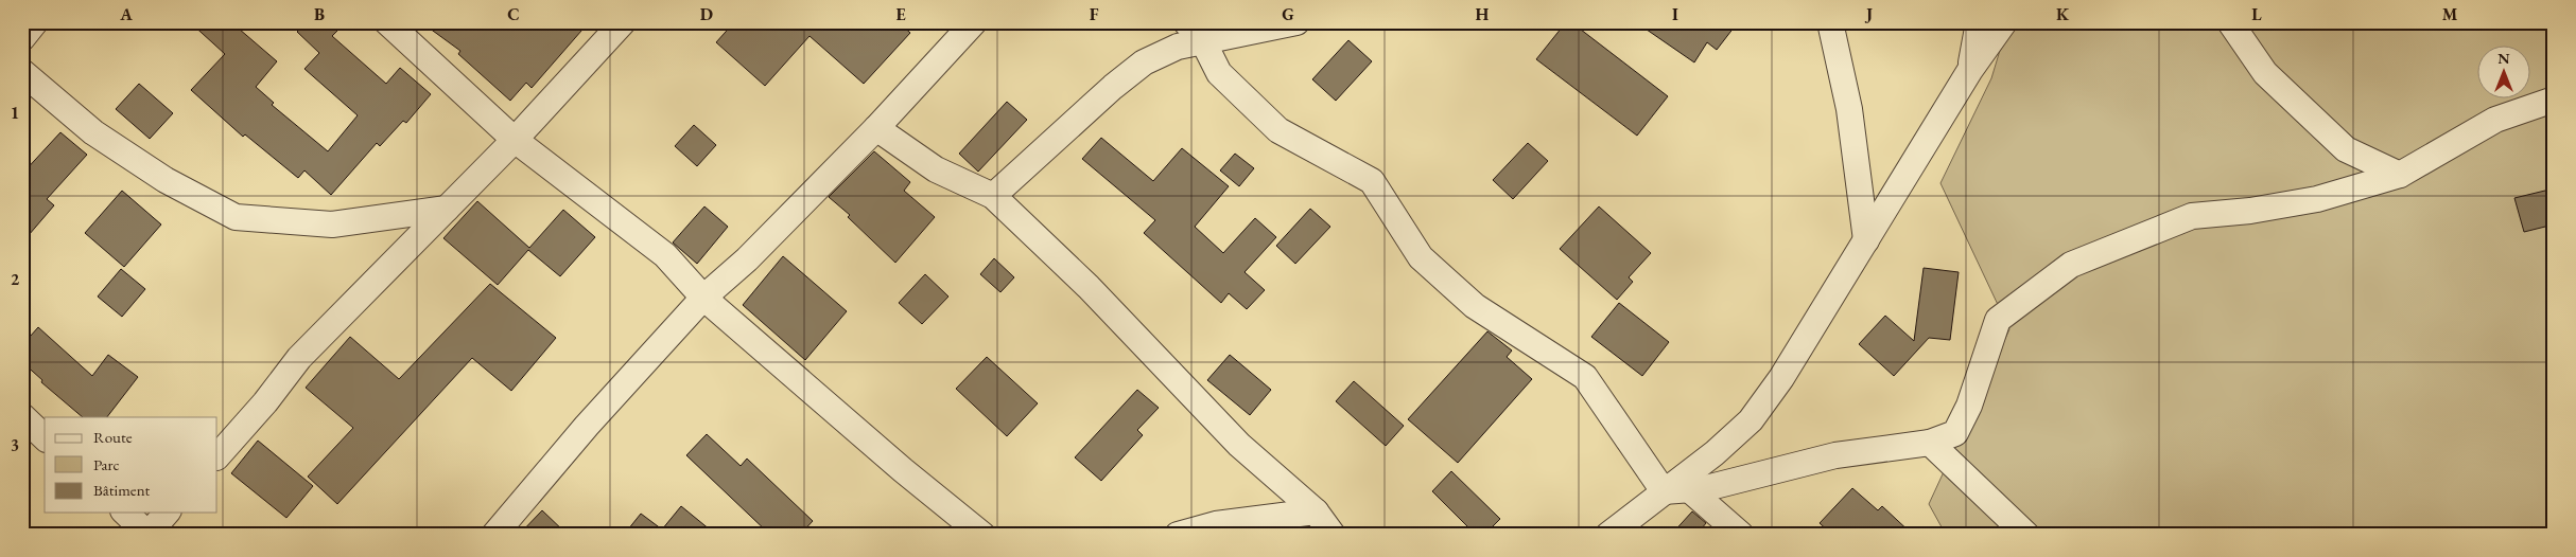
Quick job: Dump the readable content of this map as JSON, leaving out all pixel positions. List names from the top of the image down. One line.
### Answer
{"legend":["Route","Parc","Bâtiment"],"north":"top","grid":{"columns":["A","B","C","D","E","F","G","H","I","J","K","L","M"],"rows":["1","2","3"]}}
